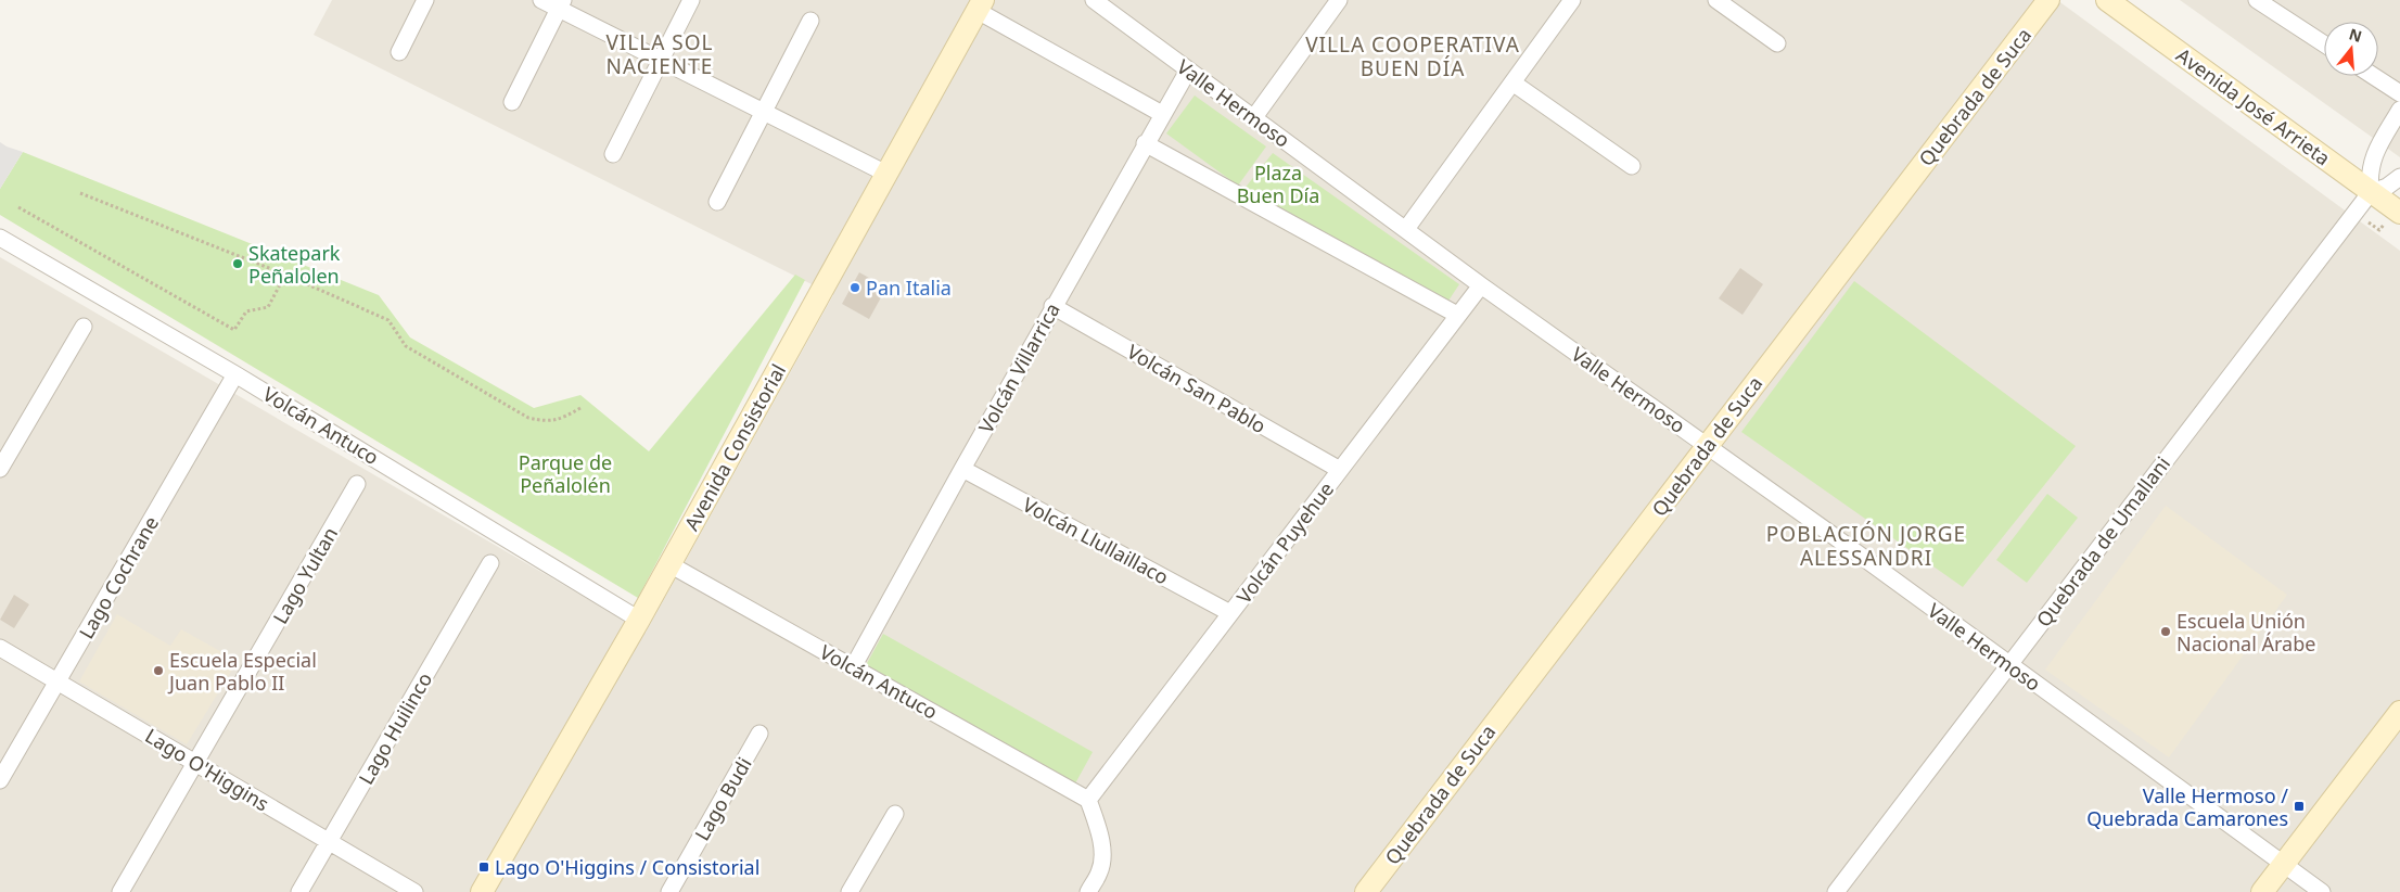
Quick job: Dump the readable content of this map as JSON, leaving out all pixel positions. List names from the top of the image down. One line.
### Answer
{"streets":{"street":["Quebrada de Suca","Valle Hermoso","Avenida José Arrieta","Volcán Villarrica","Volcán San Pablo","Volcán Antuco","Avenida Consistorial","Volcán Llullaillaco","Quebrada de Umallani","Volcán Puyehue","Lago Yultan","Lago Cochrane","Lago Huilinco","Lago O'Higgins","Lago Budi"]},"crossings":[["Quebrada de Suca","Valle Hermoso"],["Valle Hermoso","Volcán Villarrica"],["Valle Hermoso","Quebrada de Umallani"],["Valle Hermoso","Volcán Puyehue"],["Avenida José Arrieta","Quebrada de Umallani"],["Volcán Villarrica","Volcán San Pablo"],["Volcán Villarrica","Volcán Antuco"],["Volcán Villarrica","Volcán Llullaillaco"],["Volcán San Pablo","Volcán Puyehue"],["Volcán Antuco","Avenida Consistorial"],["Volcán Antuco","Volcán Puyehue"],["Volcán Antuco","Lago Cochrane"],["Volcán Llullaillaco","Volcán Puyehue"],["Lago Yultan","Lago O'Higgins"],["Lago Cochrane","Lago O'Higgins"],["Lago Huilinco","Lago O'Higgins"]],"districts":["VILLA SOL NACIENTE","VILLA COOPERATIVA BUEN DÍA","POBLACIÓN JORGE ALESSANDRI"],"parks":["Plaza Buen Día","Parque de Peñalolén"],"places":{"other":["Skatepark Peñalolen","Pan Italia","Escuela Unión Nacional Árabe","Escuela Especial Juan Pablo II"],"transit":["Valle Hermoso / Quebrada Camarones","Lago O'Higgins / Consistorial"]},"north":"top"}
